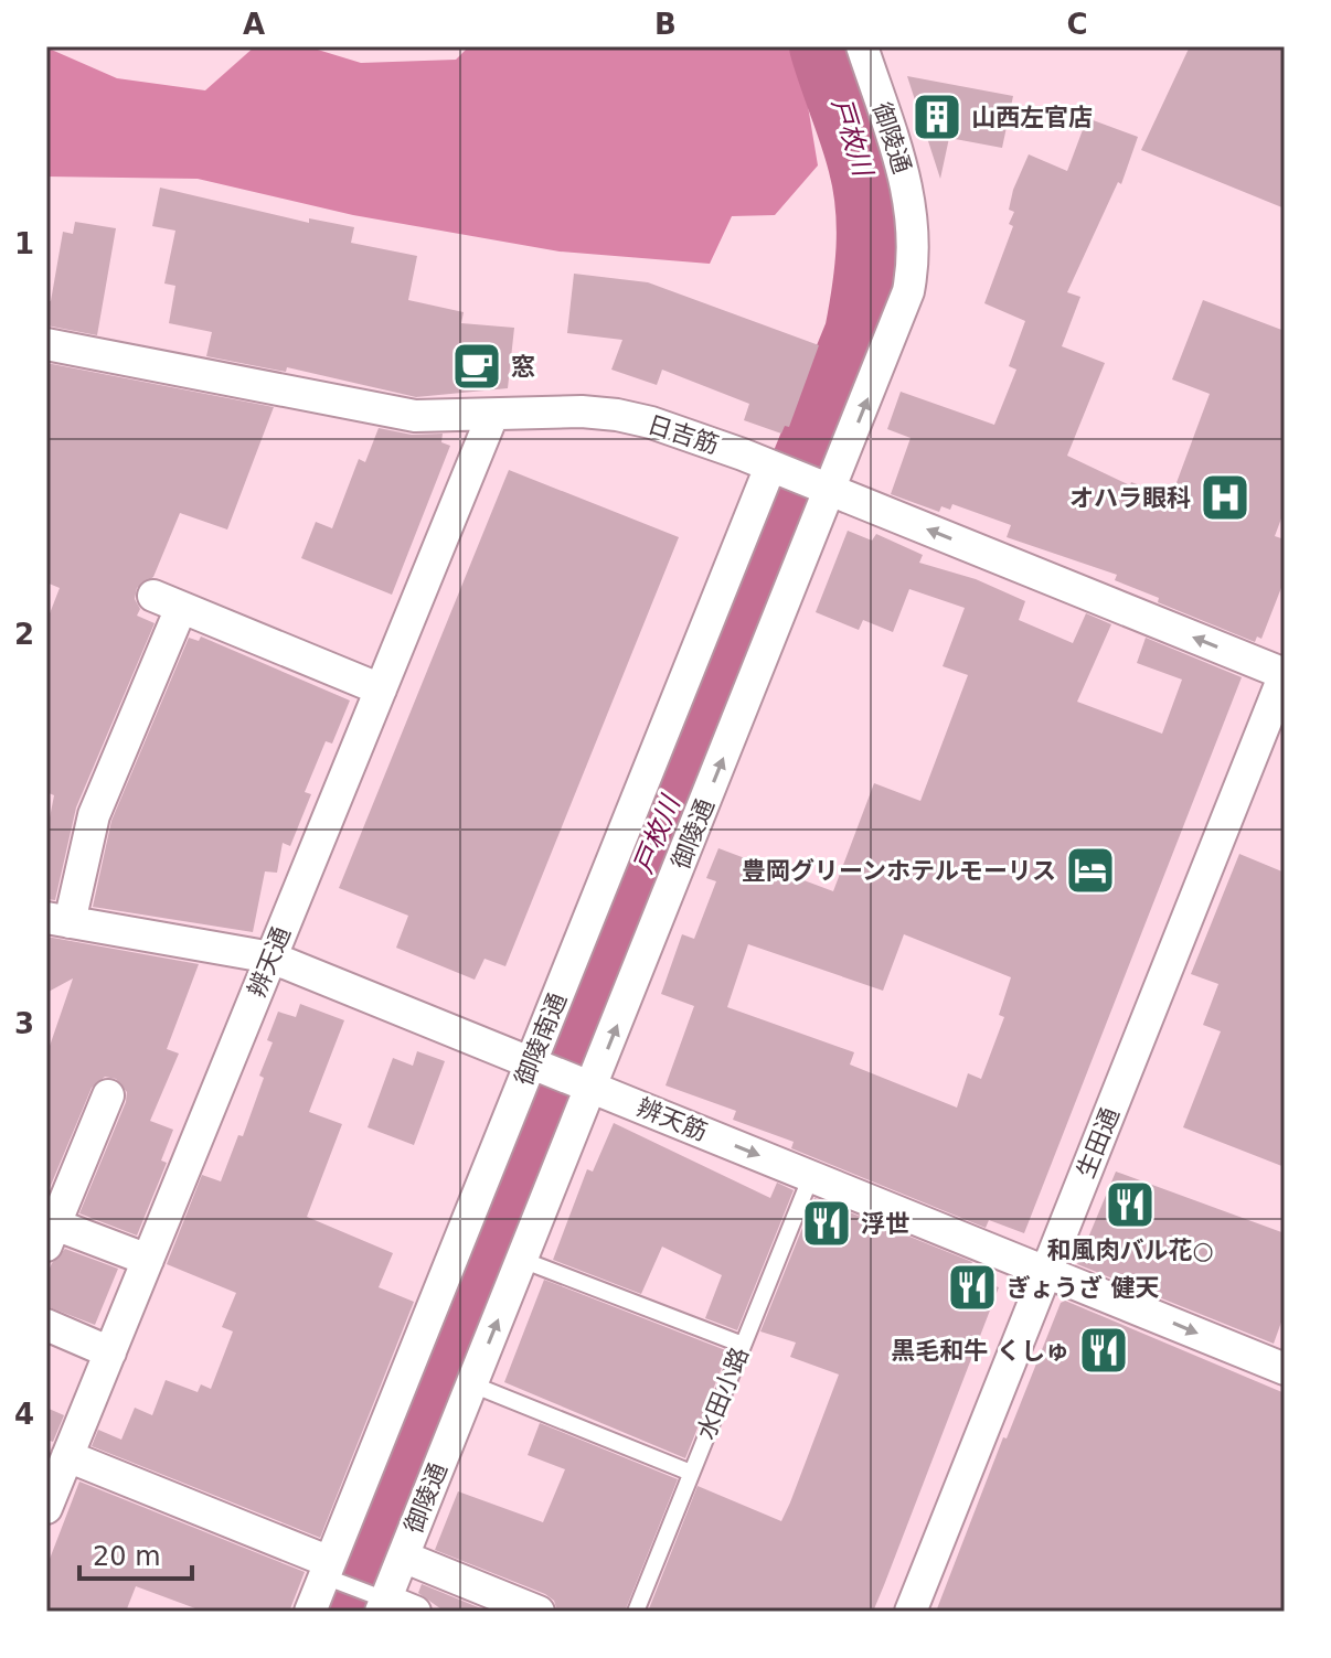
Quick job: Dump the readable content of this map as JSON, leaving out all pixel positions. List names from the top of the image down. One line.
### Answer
{"streets":{"street":["御陵通","日吉筋","辨天通","御陵南通","辨天筋","生田通"],"lane":["水田小路"]},"crossings":[["御陵通","日吉筋"],["御陵通","辨天筋"],["日吉筋","辨天通"],["日吉筋","御陵南通"],["日吉筋","生田通"],["辨天通","辨天筋"],["御陵南通","辨天筋"],["辨天筋","生田通"],["辨天筋","水田小路"]],"one_way":["御陵通","日吉筋","辨天筋"],"water":["戸枚川"],"places":{"building":["山西左官店"],"cafe":["窓"],"hospital":["オハラ眼科"],"hotel":["豊岡グリーンホテルモーリス"],"restaurant":["和風肉バル花○","浮世","ぎょうざ 健天","黒毛和牛 くしゅ"]},"scale_bar":"20 m","grid":{"columns":["A","B","C"],"rows":["1","2","3","4"]}}
